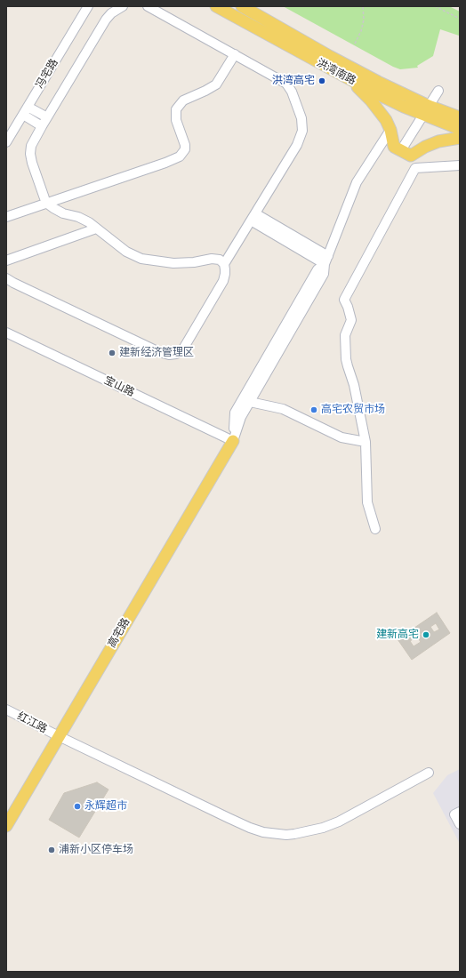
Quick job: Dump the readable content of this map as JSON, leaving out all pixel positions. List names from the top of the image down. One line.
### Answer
{"streets":{"main road":["洪湾南路","高宅路"],"street":["冯宅路","宝山路","红江路"]},"crossings":[["宝山路","高宅路"],["高宅路","红江路"]],"places":["洪湾高宅","建新经济管理区","高宅农贸市场","建新高宅","永辉超市","浦新小区停车场"]}
